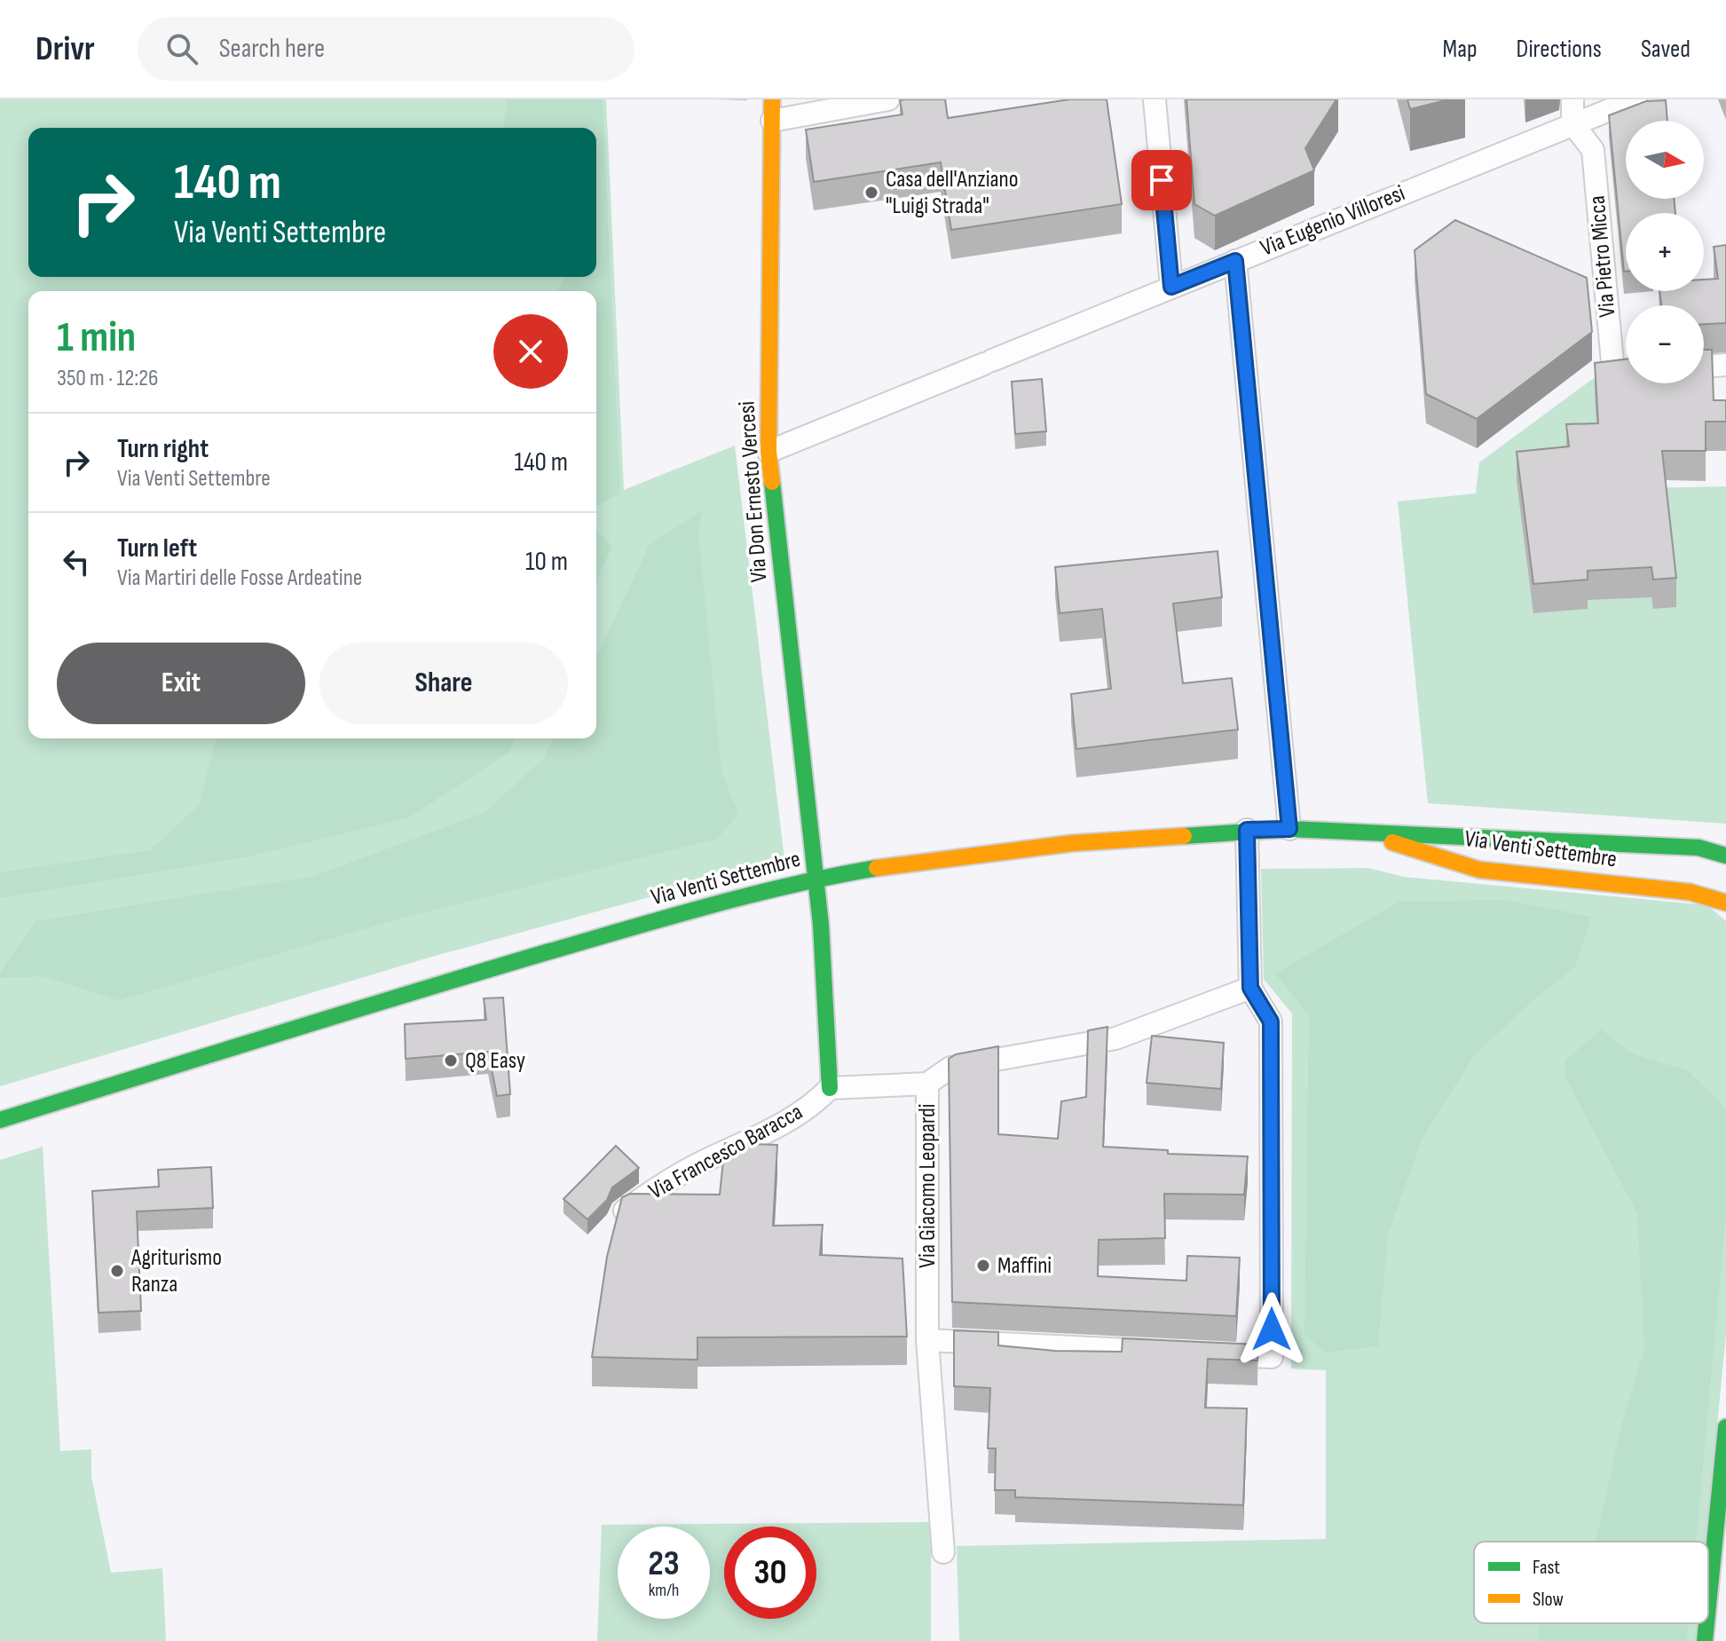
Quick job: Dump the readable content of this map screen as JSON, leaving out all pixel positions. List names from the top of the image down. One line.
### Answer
{"streets":{"street":["Via Eugenio Villoresi","Via Pietro Micca","Via Don Ernesto Vercesi","Via Venti Settembre","Via Francesco Baracca","Via Giacomo Leopardi"]},"crossings":[["Via Eugenio Villoresi","Via Pietro Micca"],["Via Eugenio Villoresi","Via Don Ernesto Vercesi"],["Via Don Ernesto Vercesi","Via Venti Settembre"],["Via Francesco Baracca","Via Giacomo Leopardi"]],"places":["Casa dell'Anziano \"Luigi Strada\"","Q8 Easy","Maffini","Agriturismo Ranza"],"legend":["Fast","Slow"],"north":"right","page":{"header":"Drivr","search":"Search here","nav":["Map","Directions","Saved"],"map_buttons":["+","−"],"turn":["140 m","Via Venti Settembre"],"heading":["1 min","350 m · 12:26"],"list":[{"name":"Turn right","note":"Via Venti Settembre","value":"140 m"},{"name":"Turn left","note":"Via Martiri delle Fosse Ardeatine","value":"10 m"}],"buttons":["Exit","Share"],"speed":"23 km/h","limit":"30"}}
